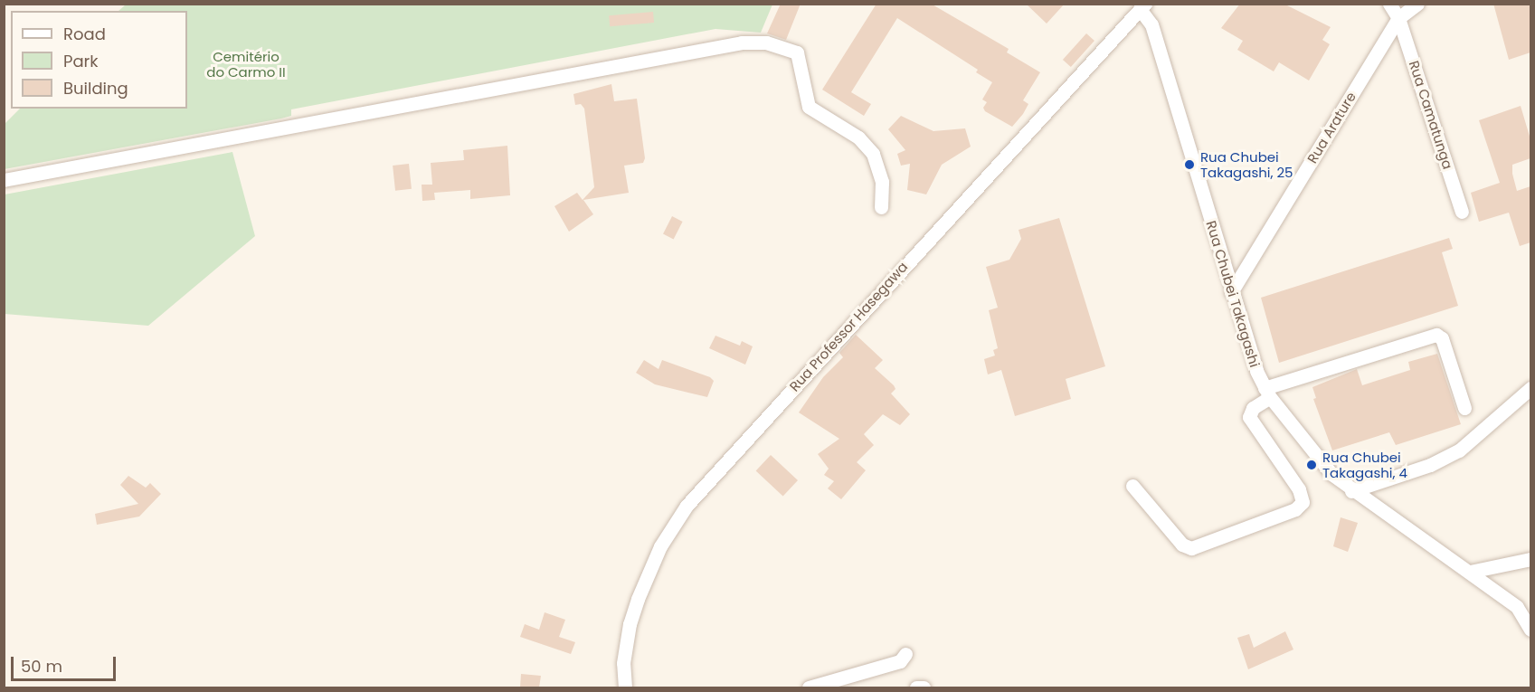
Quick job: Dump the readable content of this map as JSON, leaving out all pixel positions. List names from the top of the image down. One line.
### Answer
{"streets":{"street":["Rua Camatunga","Rua Arature","Rua Chubei Takagashi","Rua Professor Hasegawa"]},"crossings":[["Rua Camatunga","Rua Arature"],["Rua Arature","Rua Chubei Takagashi"],["Rua Chubei Takagashi","Rua Professor Hasegawa"]],"parks":["Cemitério do Carmo II"],"places":["Rua Chubei Takagashi, 25","Rua Chubei Takagashi, 4"],"legend":["Road","Park","Building"],"scale_bar":"50 m"}
